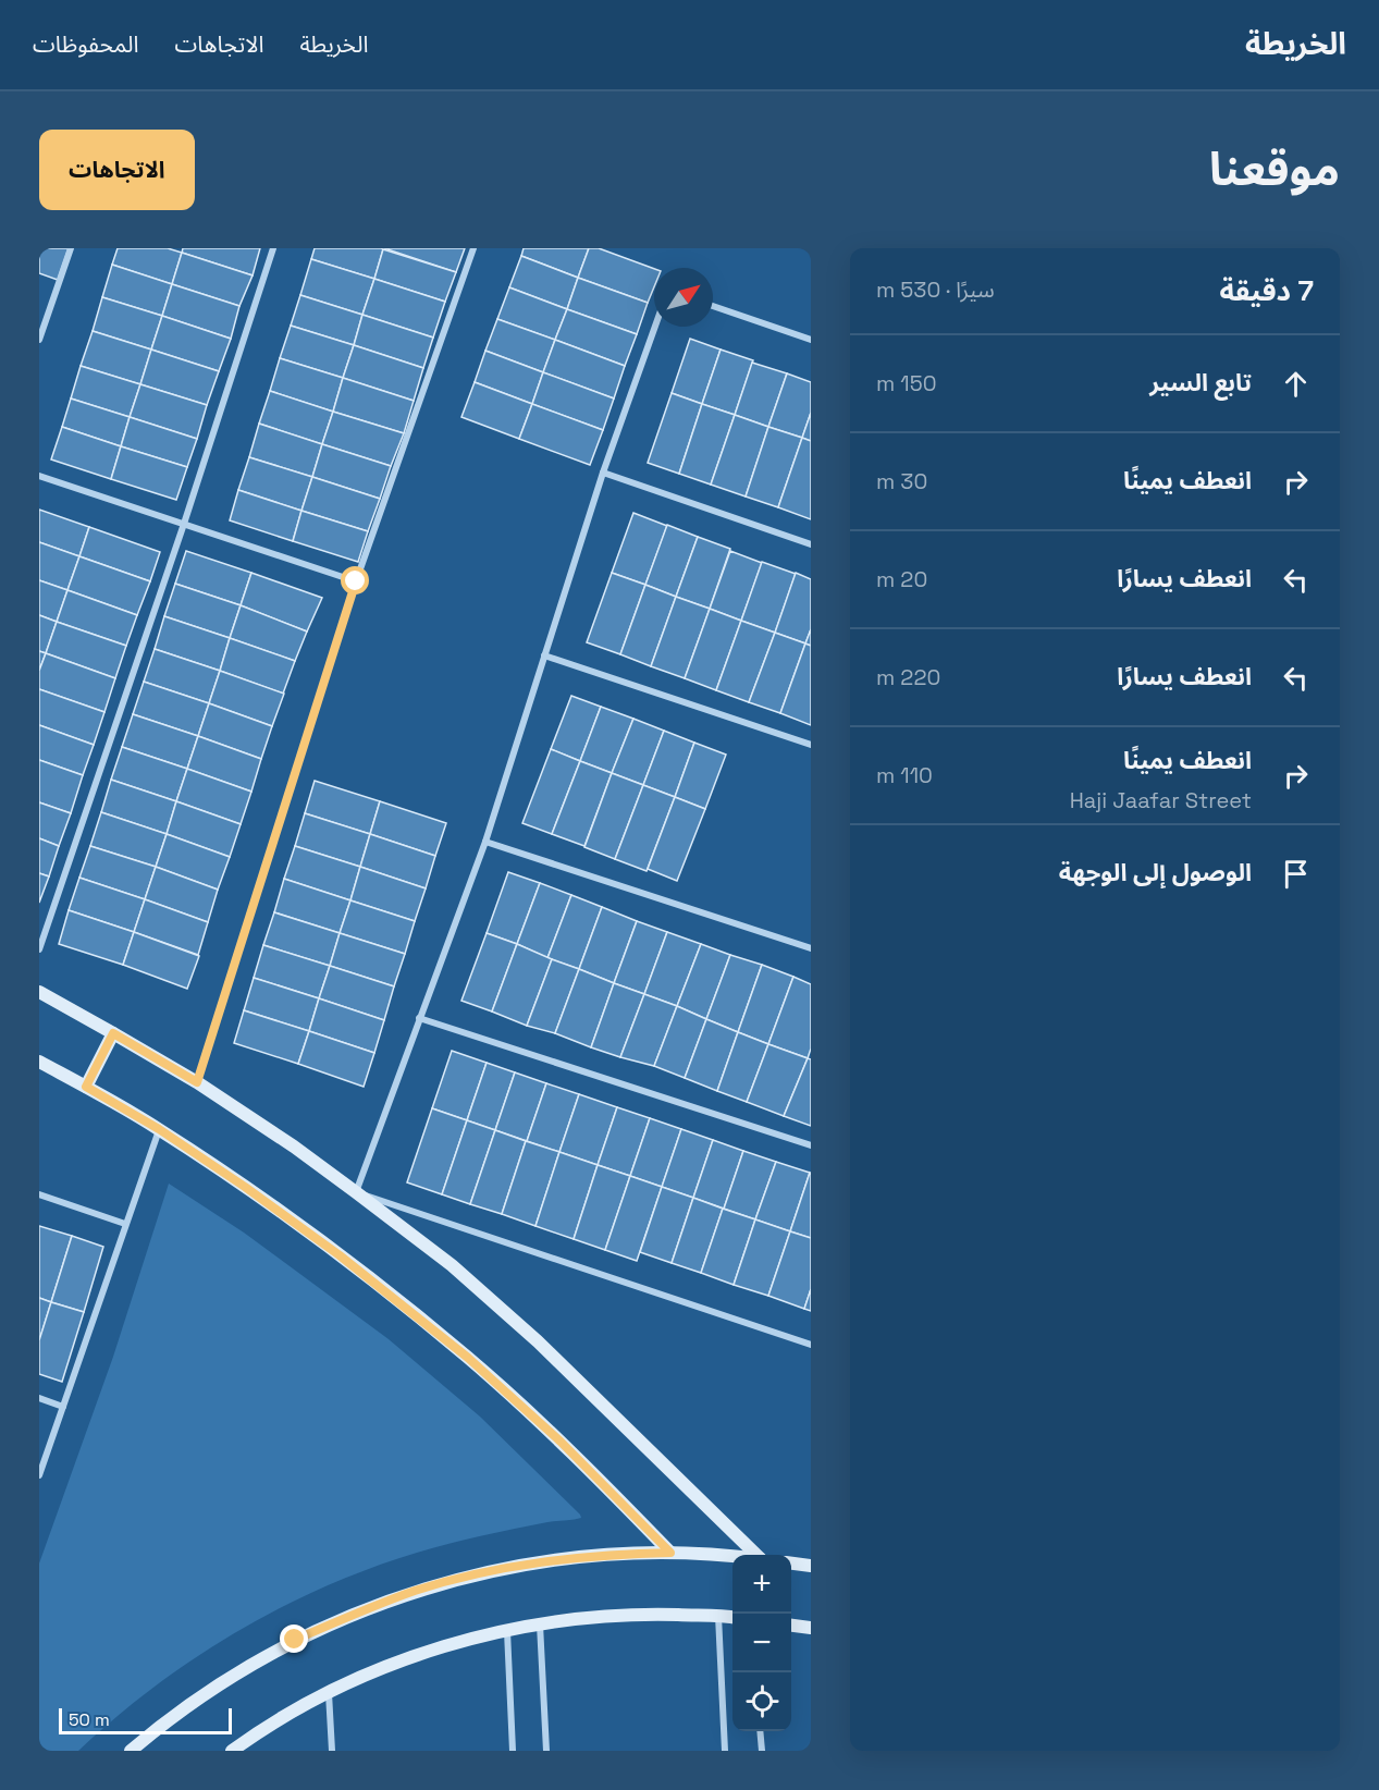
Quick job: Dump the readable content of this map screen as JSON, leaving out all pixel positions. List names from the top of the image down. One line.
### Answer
{"scale_bar":"50 m","north":"top right","page":{"header":"الخريطة","nav":["الخريطة","الاتجاهات","المحفوظات"],"title":"موقعنا","buttons":"الاتجاهات","heading":["7 دقيقة","سيرًا · 530 m"],"list":[["تابع السير","150 m"],["انعطف يمينًا","30 m"],["انعطف يسارًا","20 m"],["انعطف يسارًا","220 m"],["انعطف يمينًا","Haji Jaafar Street","110 m"],"الوصول إلى الوجهة"],"map_buttons":["+","−"],"scale":"50 m"}}
